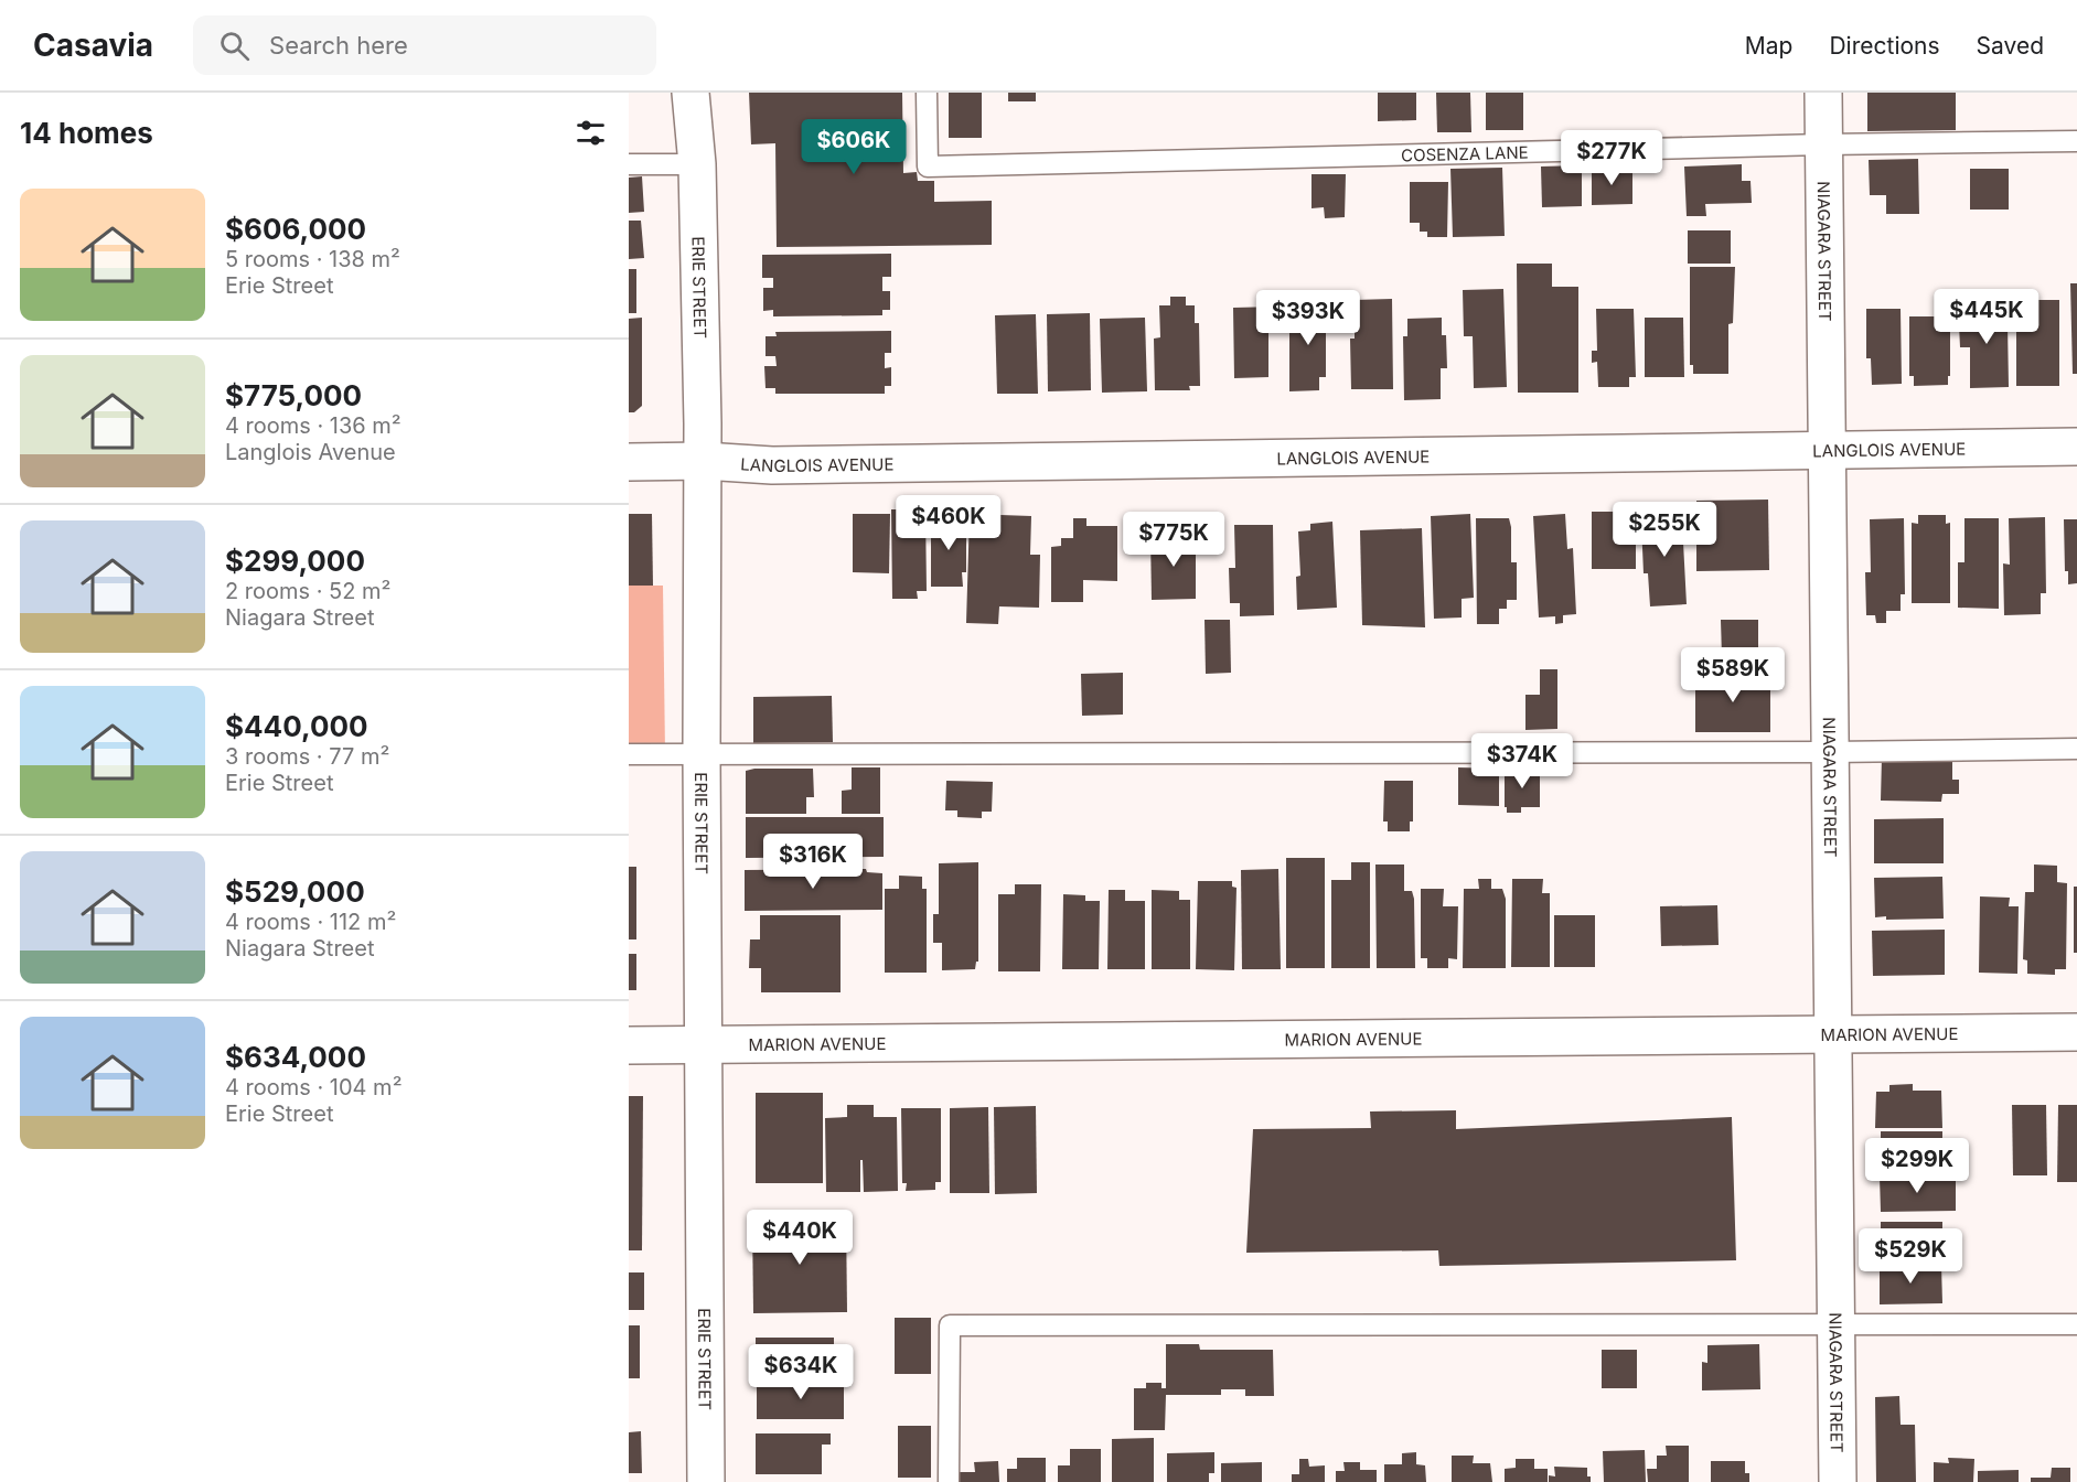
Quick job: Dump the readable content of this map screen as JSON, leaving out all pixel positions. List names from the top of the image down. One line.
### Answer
{"streets":{"street":["NIAGARA STREET","ERIE STREET","LANGLOIS AVENUE","MARION AVENUE"],"lane":["COSENZA LANE"]},"crossings":[["COSENZA LANE","NIAGARA STREET"],["NIAGARA STREET","LANGLOIS AVENUE"],["NIAGARA STREET","MARION AVENUE"],["ERIE STREET","LANGLOIS AVENUE"],["ERIE STREET","MARION AVENUE"]],"page":{"header":"Casavia","search":"Search here","nav":["Map","Directions","Saved"],"heading":"14 homes","price":["$606K","$277K","$445K","$393K","$460K","$255K","$775K","$589K","$374K","$316K","$299K","$440K","$529K","$634K"],"list":[{"name":"$606,000","note":"5 rooms · 138 m² · Erie Street"},{"name":"$775,000","note":"4 rooms · 136 m² · Langlois Avenue"},{"name":"$299,000","note":"2 rooms · 52 m² · Niagara Street"},{"name":"$440,000","note":"3 rooms · 77 m² · Erie Street"},{"name":"$529,000","note":"4 rooms · 112 m² · Niagara Street"},{"name":"$634,000","note":"4 rooms · 104 m² · Erie Street"}]}}
